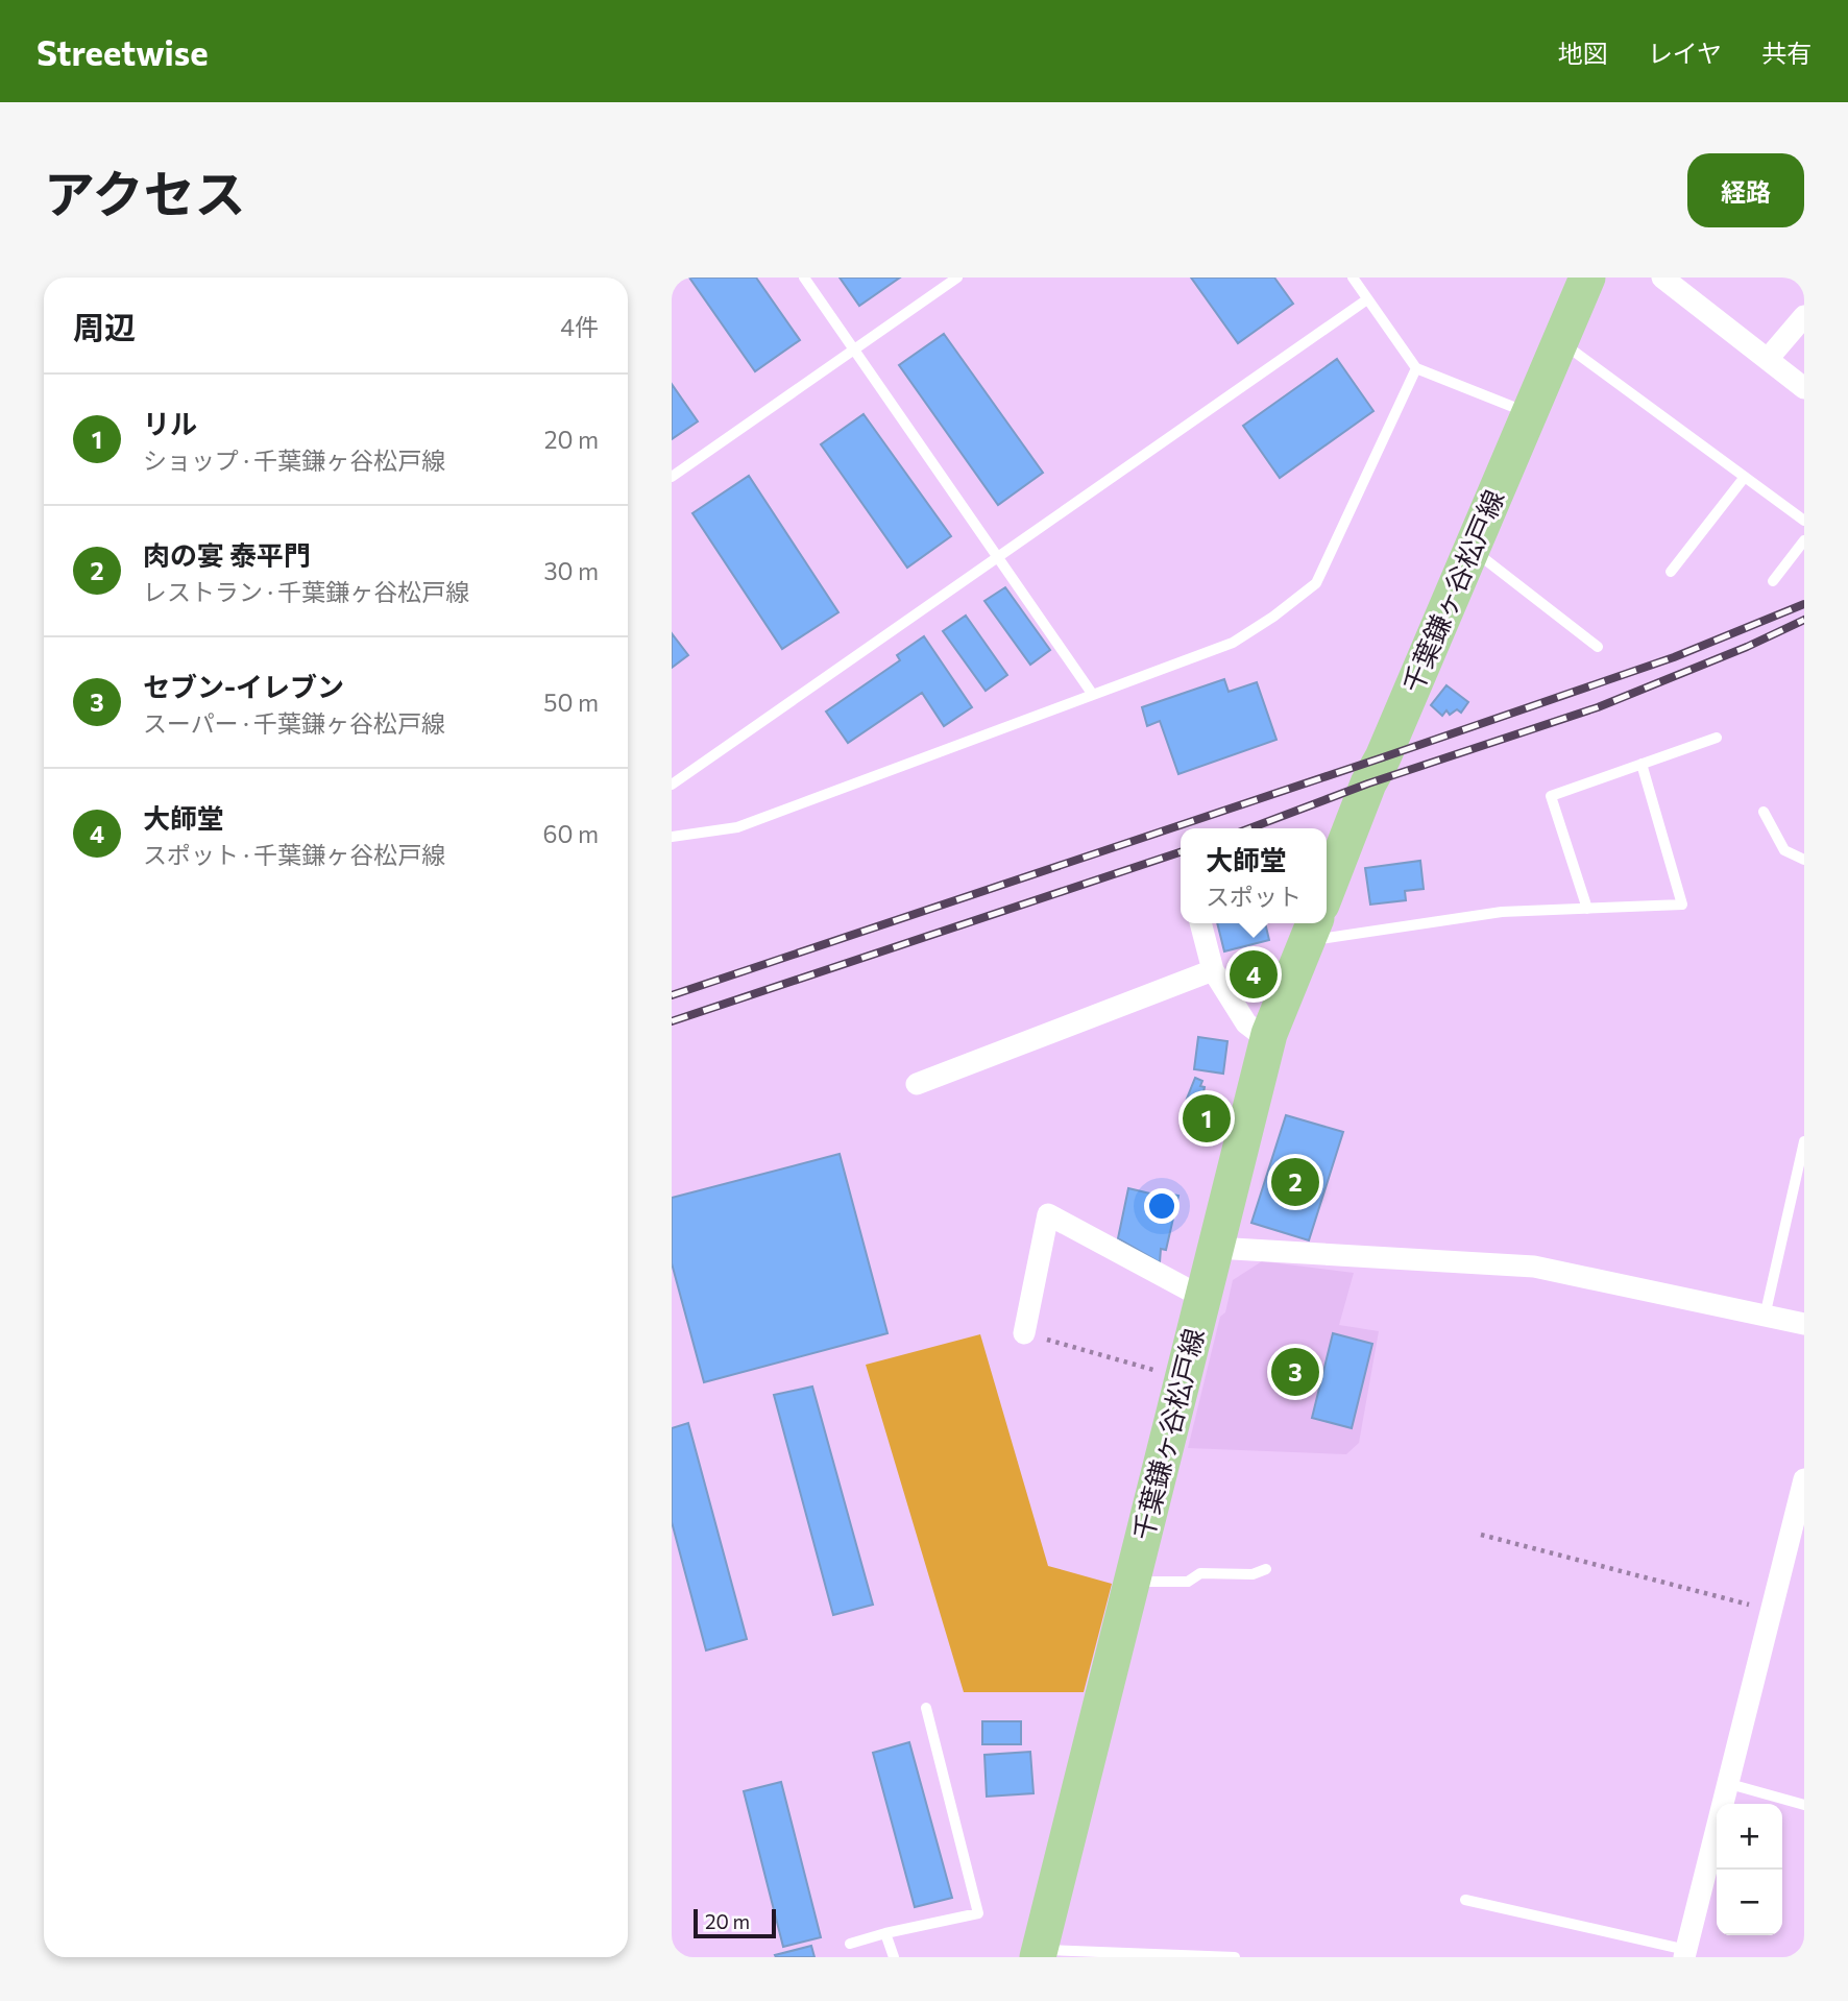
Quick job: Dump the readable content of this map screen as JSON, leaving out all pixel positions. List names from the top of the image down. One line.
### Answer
{"streets":{"main road":["千葉鎌ヶ谷松戸線"]},"scale_bar":"20 m","page":{"header":"Streetwise","nav":["地図","レイヤ","共有"],"title":"アクセス","buttons":"経路","heading":["周辺","4件"],"list":[{"mark":"1","name":"リル","note":"ショップ · 千葉鎌ヶ谷松戸線","value":"20 m"},{"mark":"2","name":"肉の宴 泰平門","note":"レストラン · 千葉鎌ヶ谷松戸線","value":"30 m"},{"mark":"3","name":"セブン-イレブン","note":"スーパー · 千葉鎌ヶ谷松戸線","value":"50 m"},{"mark":"4","name":"大師堂","note":"スポット · 千葉鎌ヶ谷松戸線","value":"60 m"}],"popup":["大師堂","スポット"],"pins":["4","1","2","3"],"map_buttons":["+","−"],"scale":"20 m"}}
